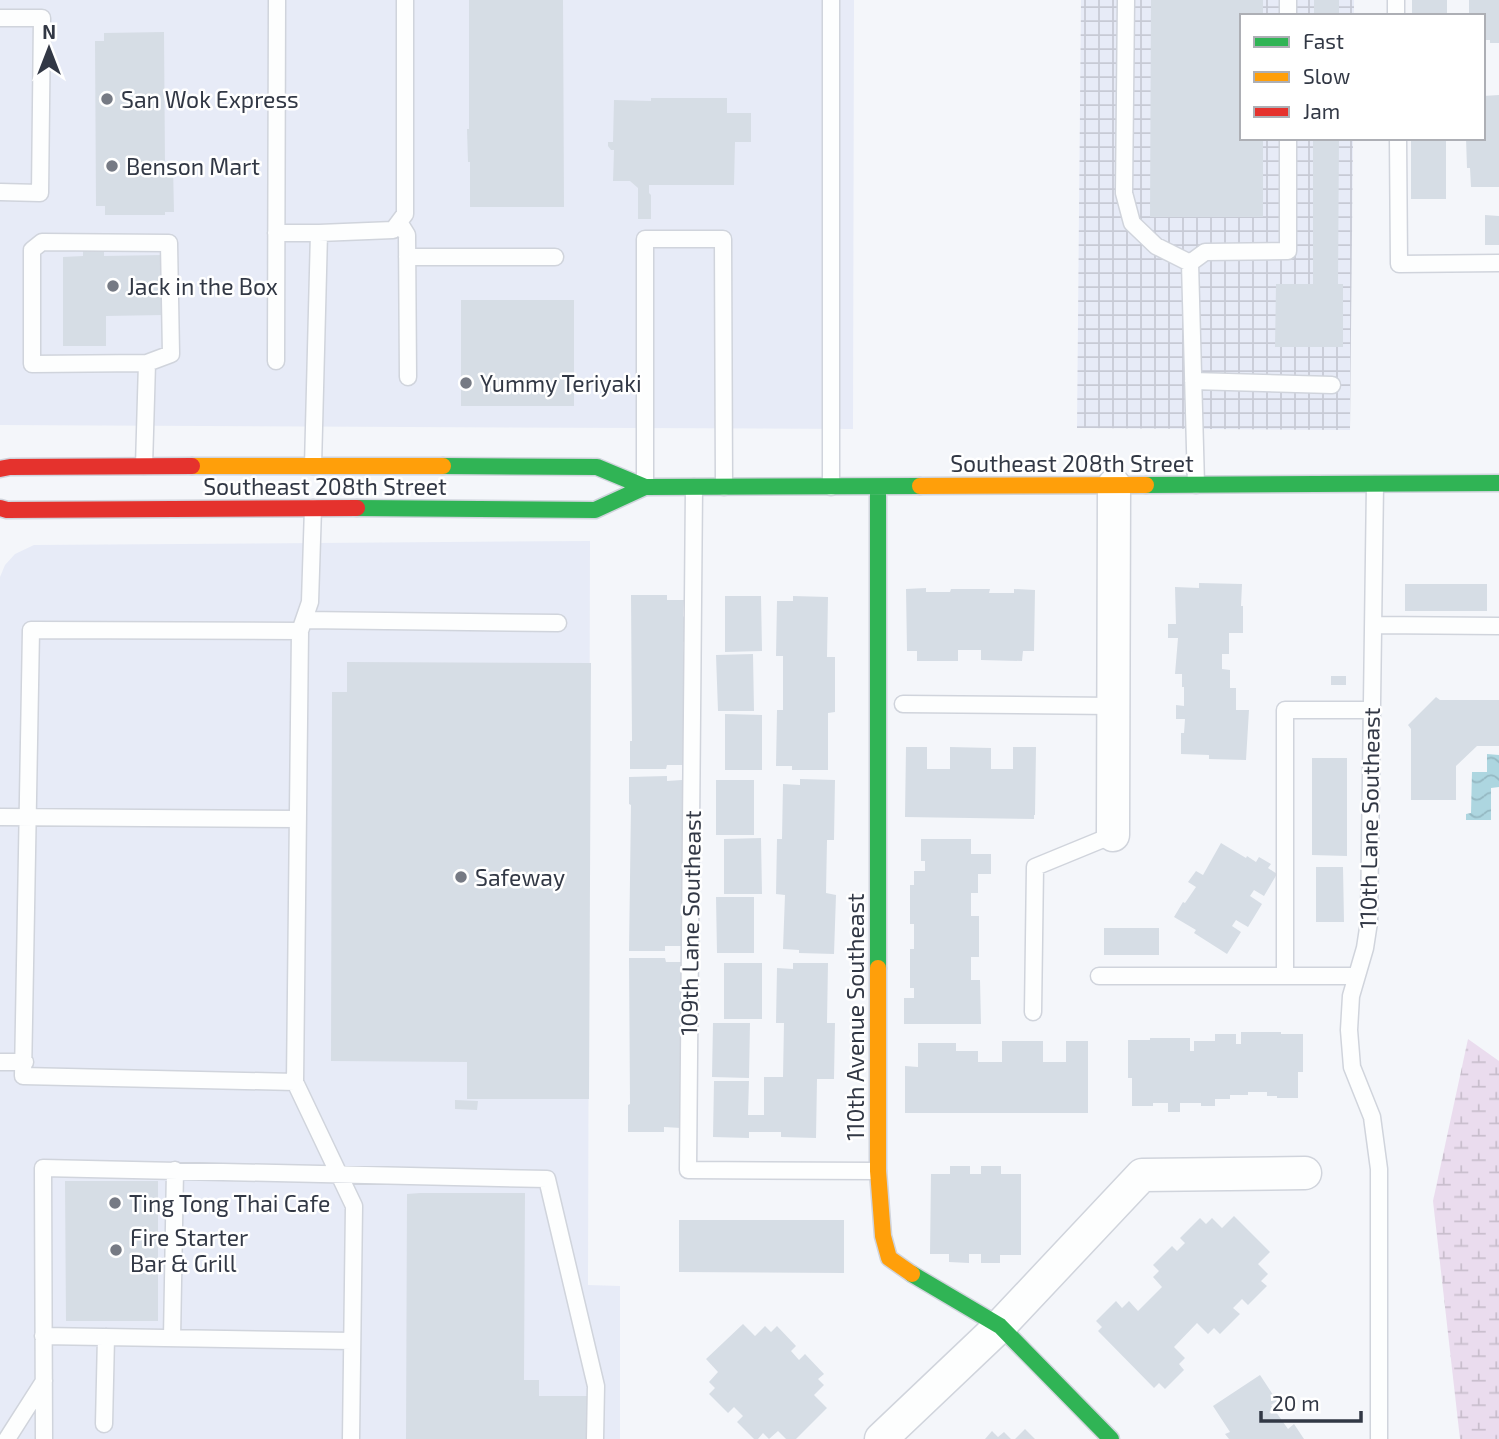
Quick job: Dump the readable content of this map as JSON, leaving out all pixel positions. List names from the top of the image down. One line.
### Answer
{"streets":{"main road":["Southeast 208th Street","110th Avenue Southeast"],"lane":["110th Lane Southeast","109th Lane Southeast"]},"crossings":[["Southeast 208th Street","110th Lane Southeast"],["Southeast 208th Street","109th Lane Southeast"],["Southeast 208th Street","110th Avenue Southeast"],["109th Lane Southeast","110th Avenue Southeast"]],"places":["San Wok Express","Benson Mart","Jack in the Box","Yummy Teriyaki","Safeway","Ting Tong Thai Cafe","Fire Starter Bar & Grill"],"legend":["Fast","Slow","Jam"],"scale_bar":"20 m","north":"top"}
